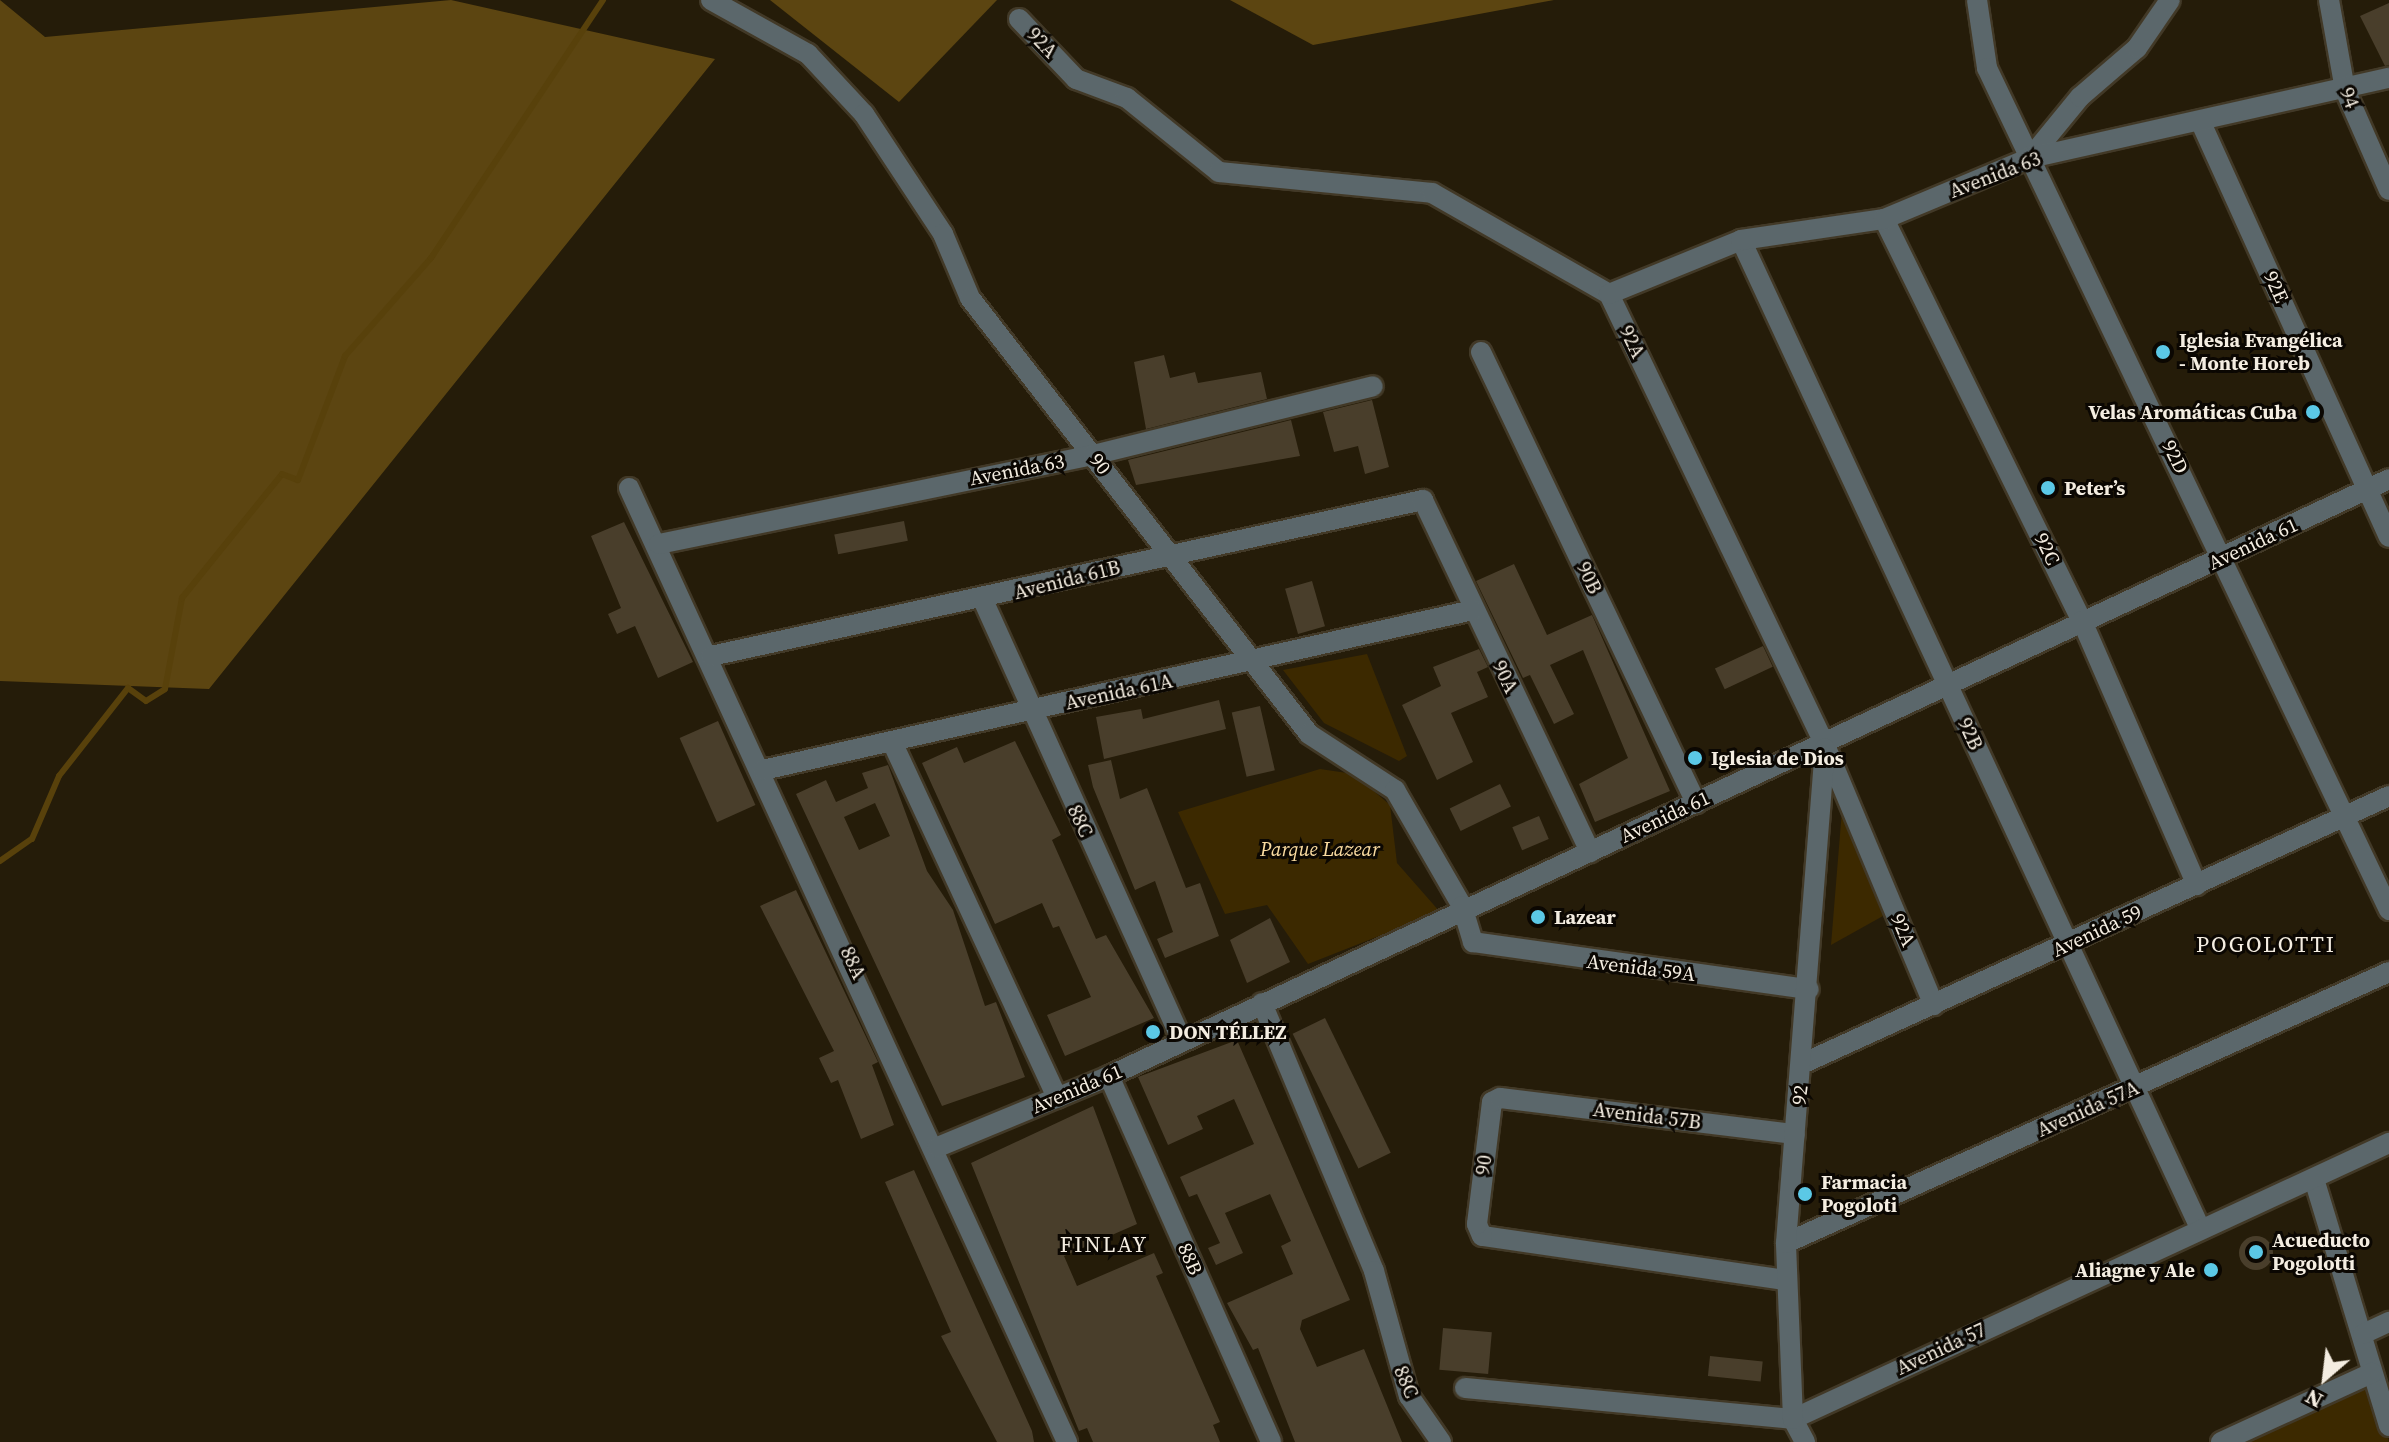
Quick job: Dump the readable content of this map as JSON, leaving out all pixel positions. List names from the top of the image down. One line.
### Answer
{"streets":{"street":["92A","94","Avenida 63","92E","92D","90","Avenida 61","92C","90B","Avenida 61B","90A","Avenida 61A","92B","88C","Avenida 59","88A","Avenida 59A","92","Avenida 57A","Avenida 57B","88B","Avenida 57"]},"crossings":[["92A","Avenida 63"],["92A","Avenida 61"],["92A","Avenida 59"],["92A","92"],["94","Avenida 63"],["Avenida 63","92E"],["Avenida 63","92D"],["Avenida 63","90"],["Avenida 63","92C"],["Avenida 63","92B"],["Avenida 63","88A"],["92E","Avenida 61"],["92D","Avenida 61"],["92D","Avenida 59"],["90","Avenida 61"],["90","Avenida 61B"],["90","Avenida 61A"],["90","Avenida 59A"],["90","92"],["90","Avenida 57B"],["Avenida 61","92C"],["Avenida 61","90B"],["Avenida 61","90A"],["Avenida 61","92B"],["Avenida 61","88C"],["Avenida 61","88A"],["Avenida 61","92"],["Avenida 61","88B"],["92C","Avenida 59"],["Avenida 61B","90A"],["Avenida 61B","88C"],["Avenida 61B","88A"],["90A","Avenida 61A"],["Avenida 61A","88C"],["Avenida 61A","88A"],["92B","Avenida 59"],["92B","Avenida 57A"],["92B","Avenida 57"],["Avenida 59","92"],["Avenida 59A","92"],["92","Avenida 57A"],["92","Avenida 57B"],["92","Avenida 57"]],"districts":["POGOLOTTI","FINLAY"],"parks":["Parque Lazear"],"places":["Iglesia Evangélica - Monte Horeb","Velas Aromáticas Cuba","Peter’s","Iglesia de Dios","Lazear","DON TÉLLEZ","Farmacia Pogoloti","Acueducto Pogolotti","Aliagne y Ale"],"north":"bottom left"}
